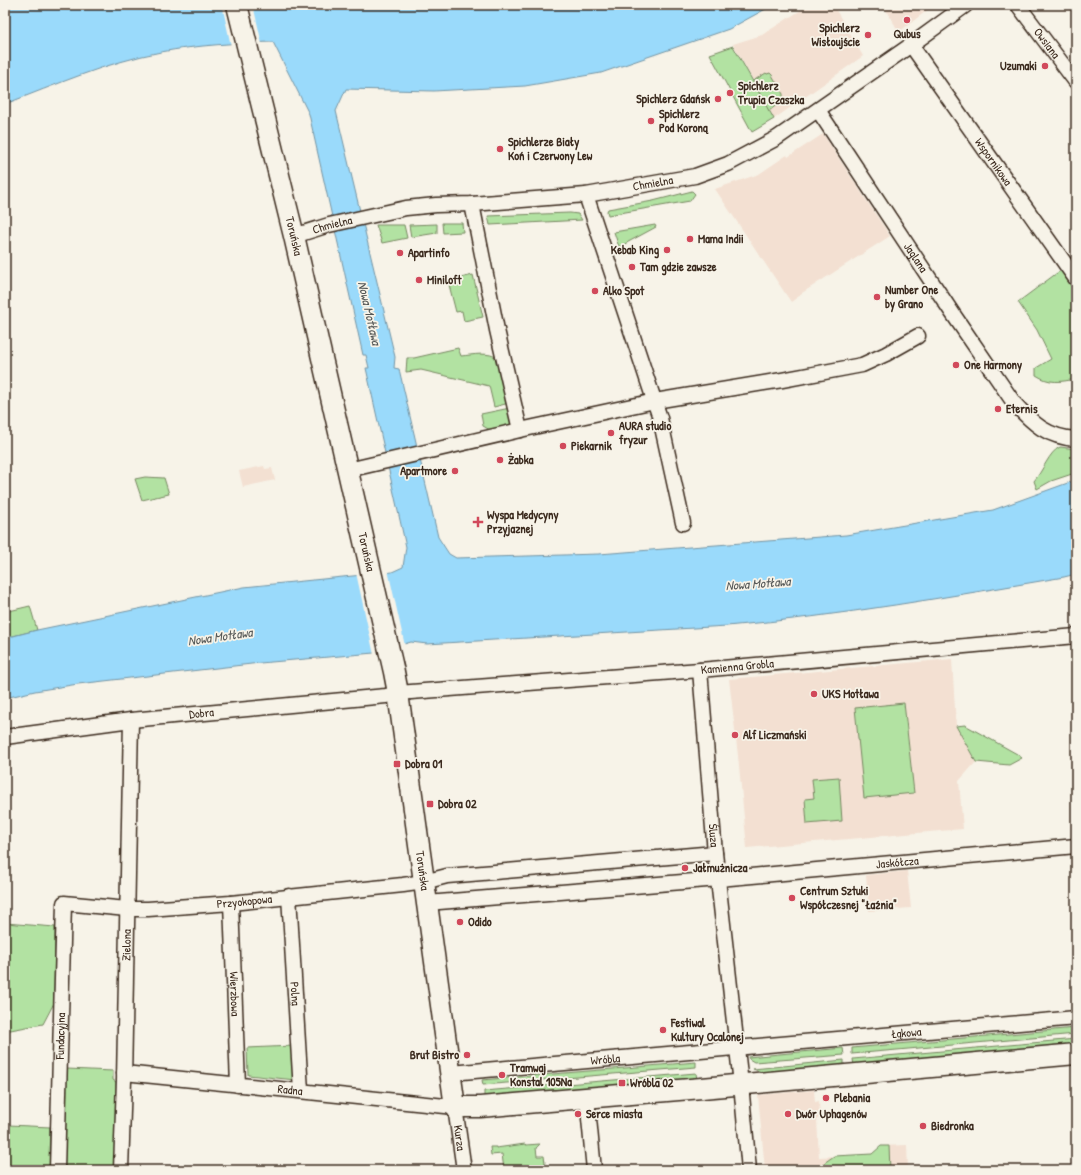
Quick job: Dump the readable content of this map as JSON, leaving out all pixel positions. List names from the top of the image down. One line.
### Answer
{"streets":{"street":["Owsiana","Wspornikowa","Chmielna","Toruńska","Jaglana","Kamienna Grobla","Dobra","Śluza","Jaskółcza","Przyokopowa","Zielona","Wierzbowa","Polna","Łąkowa","Fundacyjna","Wróbla","Radna","Kurza"]},"crossings":[["Wspornikowa","Chmielna"],["Chmielna","Toruńska"],["Chmielna","Jaglana"],["Toruńska","Kamienna Grobla"],["Toruńska","Dobra"],["Toruńska","Przyokopowa"],["Toruńska","Wróbla"],["Toruńska","Radna"],["Toruńska","Kurza"],["Kamienna Grobla","Dobra"],["Kamienna Grobla","Śluza"],["Dobra","Zielona"],["Śluza","Jaskółcza"],["Śluza","Łąkowa"],["Śluza","Wróbla"],["Przyokopowa","Zielona"],["Przyokopowa","Wierzbowa"],["Przyokopowa","Polna"],["Przyokopowa","Fundacyjna"],["Zielona","Radna"],["Wierzbowa","Radna"],["Polna","Radna"],["Łąkowa","Wróbla"],["Radna","Kurza"]],"water":["Nowa Motława"],"places":{"other":["Qubus","Spichlerz Wisłoujście","Uzumaki","Spichlerz Trupia Czaszka","Spichlerz Gdańsk","Spichlerz Pod Koroną","Spichlerze Biały Koń i Czerwony Lew","Mama Indii","Kebab King","Apartinfo","Tam gdzie zawsze","Miniloft","Alko Spot","Number One by Grano","One Harmony","Eternis","AURA studio fryzur","Piekarnik","Żabka","Apartmore","UKS Motława","Alf Liczmański","Jałmużnicza","Centrum Sztuki Współczesnej \"Łaźnia\"","Odido","Festiwal Kultury Ocalonej","Brut Bistro","Tramwaj Konstal 105Na","Plebania","Serce miasta","Dwór Uphagenów","Biedronka"],"health":["Wyspa Medycyny Przyjaznej"],"transit":["Dobra 01","Dobra 02","Wróbla 02"]}}
